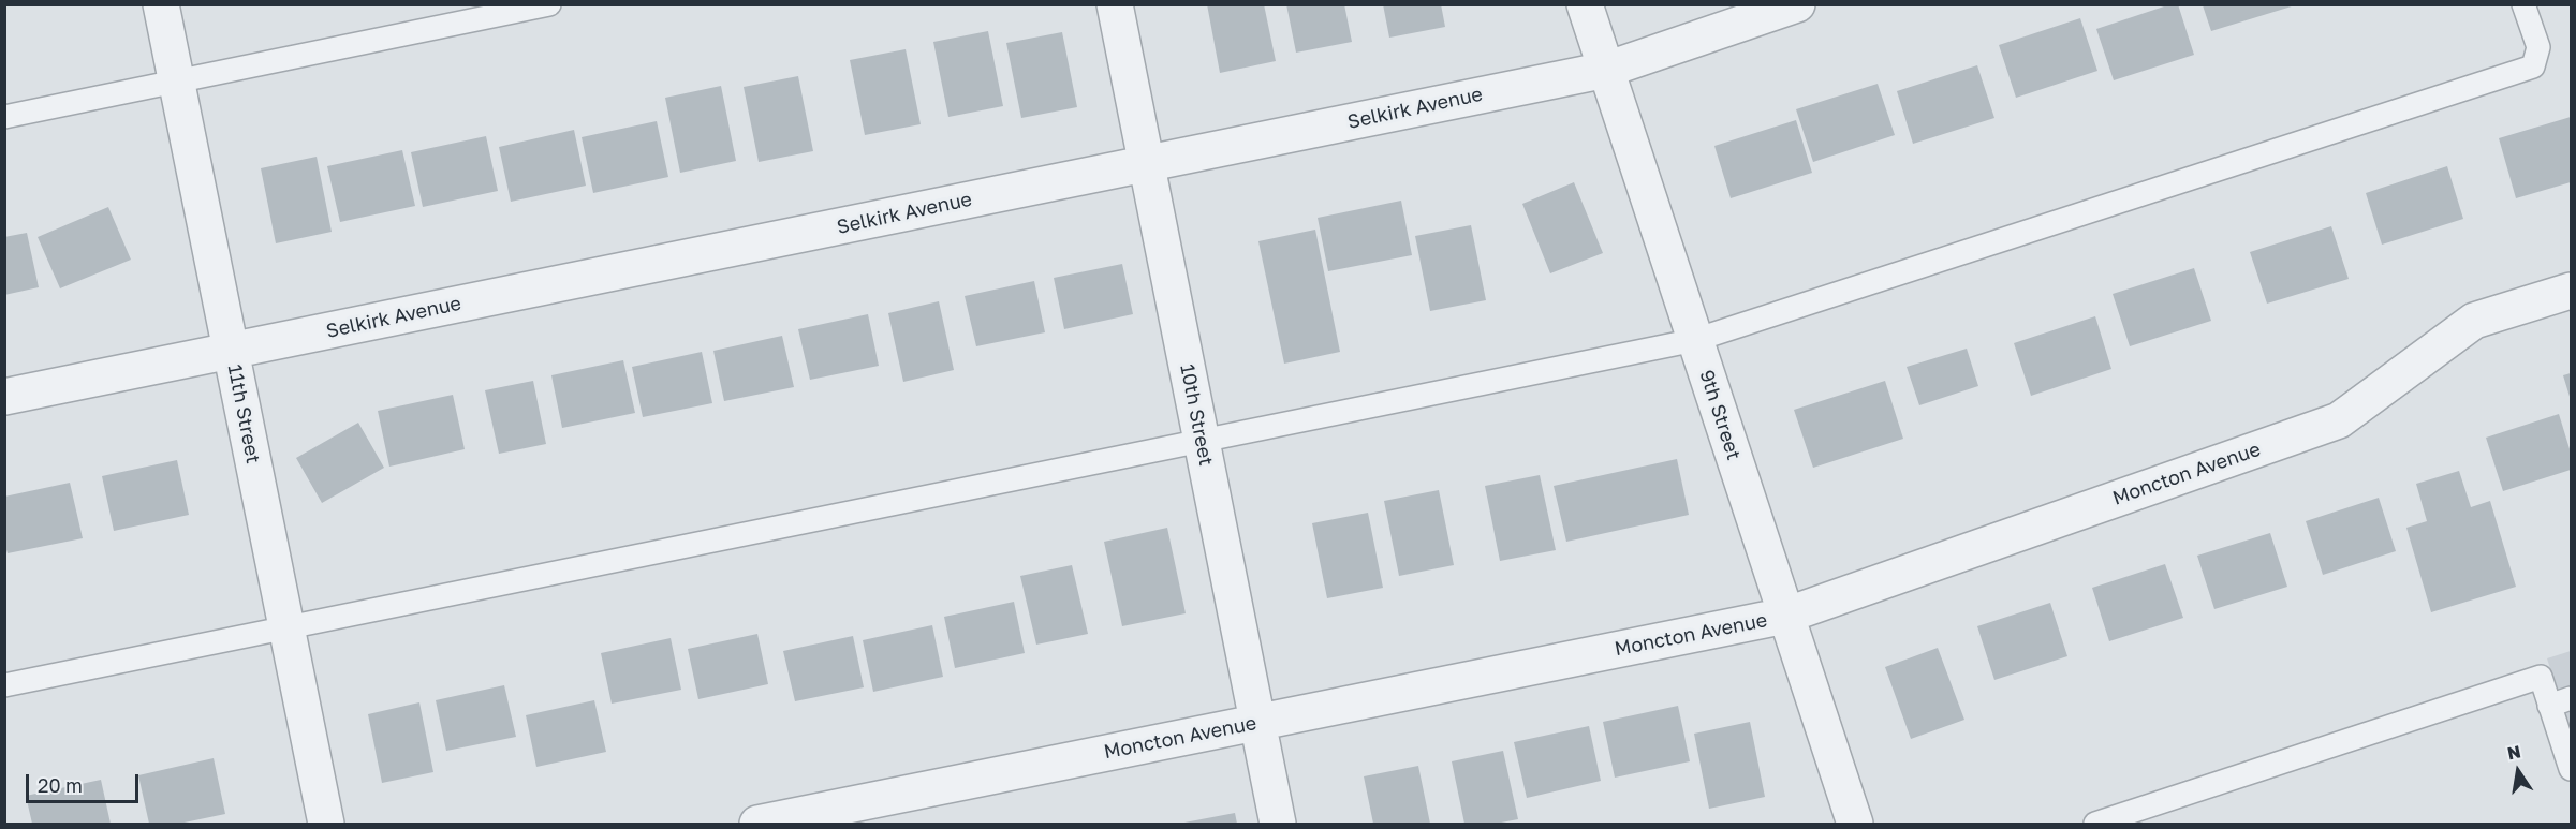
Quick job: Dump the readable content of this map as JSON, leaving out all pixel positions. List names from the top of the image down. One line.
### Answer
{"streets":{"street":["Selkirk Avenue","11th Street","10th Street","9th Street","Moncton Avenue"]},"crossings":[["Selkirk Avenue","11th Street"],["Selkirk Avenue","10th Street"],["Selkirk Avenue","9th Street"],["10th Street","Moncton Avenue"],["9th Street","Moncton Avenue"]],"scale_bar":"20 m","north":"top"}
